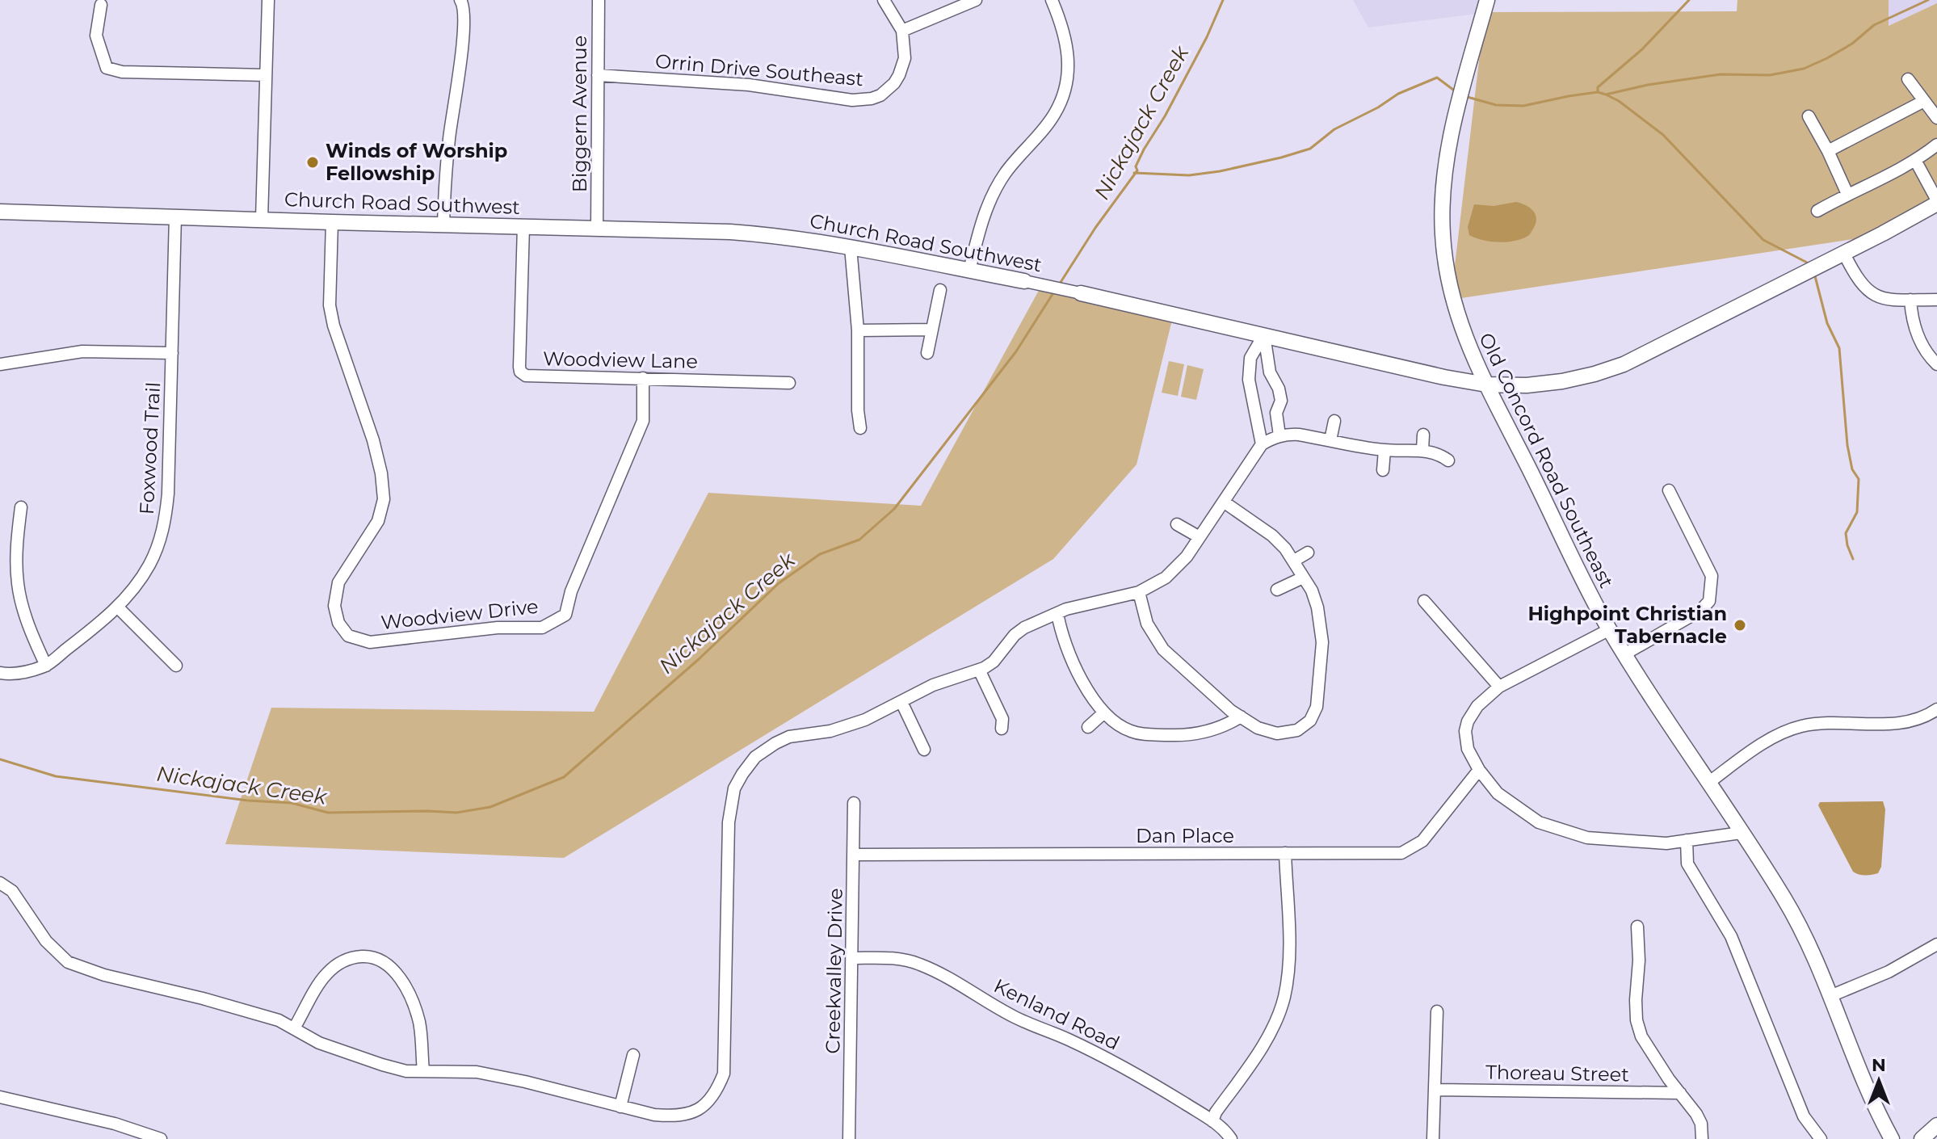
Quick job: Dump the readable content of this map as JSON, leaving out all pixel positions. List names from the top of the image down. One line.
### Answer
{"streets":{"street":["Orrin Drive Southeast","Biggern Avenue","Church Road Southwest","Woodview Lane","Foxwood Trail","Old Concord Road Southeast","Woodview Drive","Dan Place","Creekvalley Drive","Kenland Road","Thoreau Street"]},"crossings":[["Orrin Drive Southeast","Biggern Avenue"],["Biggern Avenue","Church Road Southwest"],["Church Road Southwest","Woodview Lane"],["Church Road Southwest","Foxwood Trail"],["Church Road Southwest","Old Concord Road Southeast"],["Church Road Southwest","Woodview Drive"],["Woodview Lane","Woodview Drive"],["Dan Place","Creekvalley Drive"],["Creekvalley Drive","Kenland Road"]],"water":["Nickajack Creek"],"places":["Winds of Worship Fellowship","Highpoint Christian Tabernacle"],"north":"top"}
